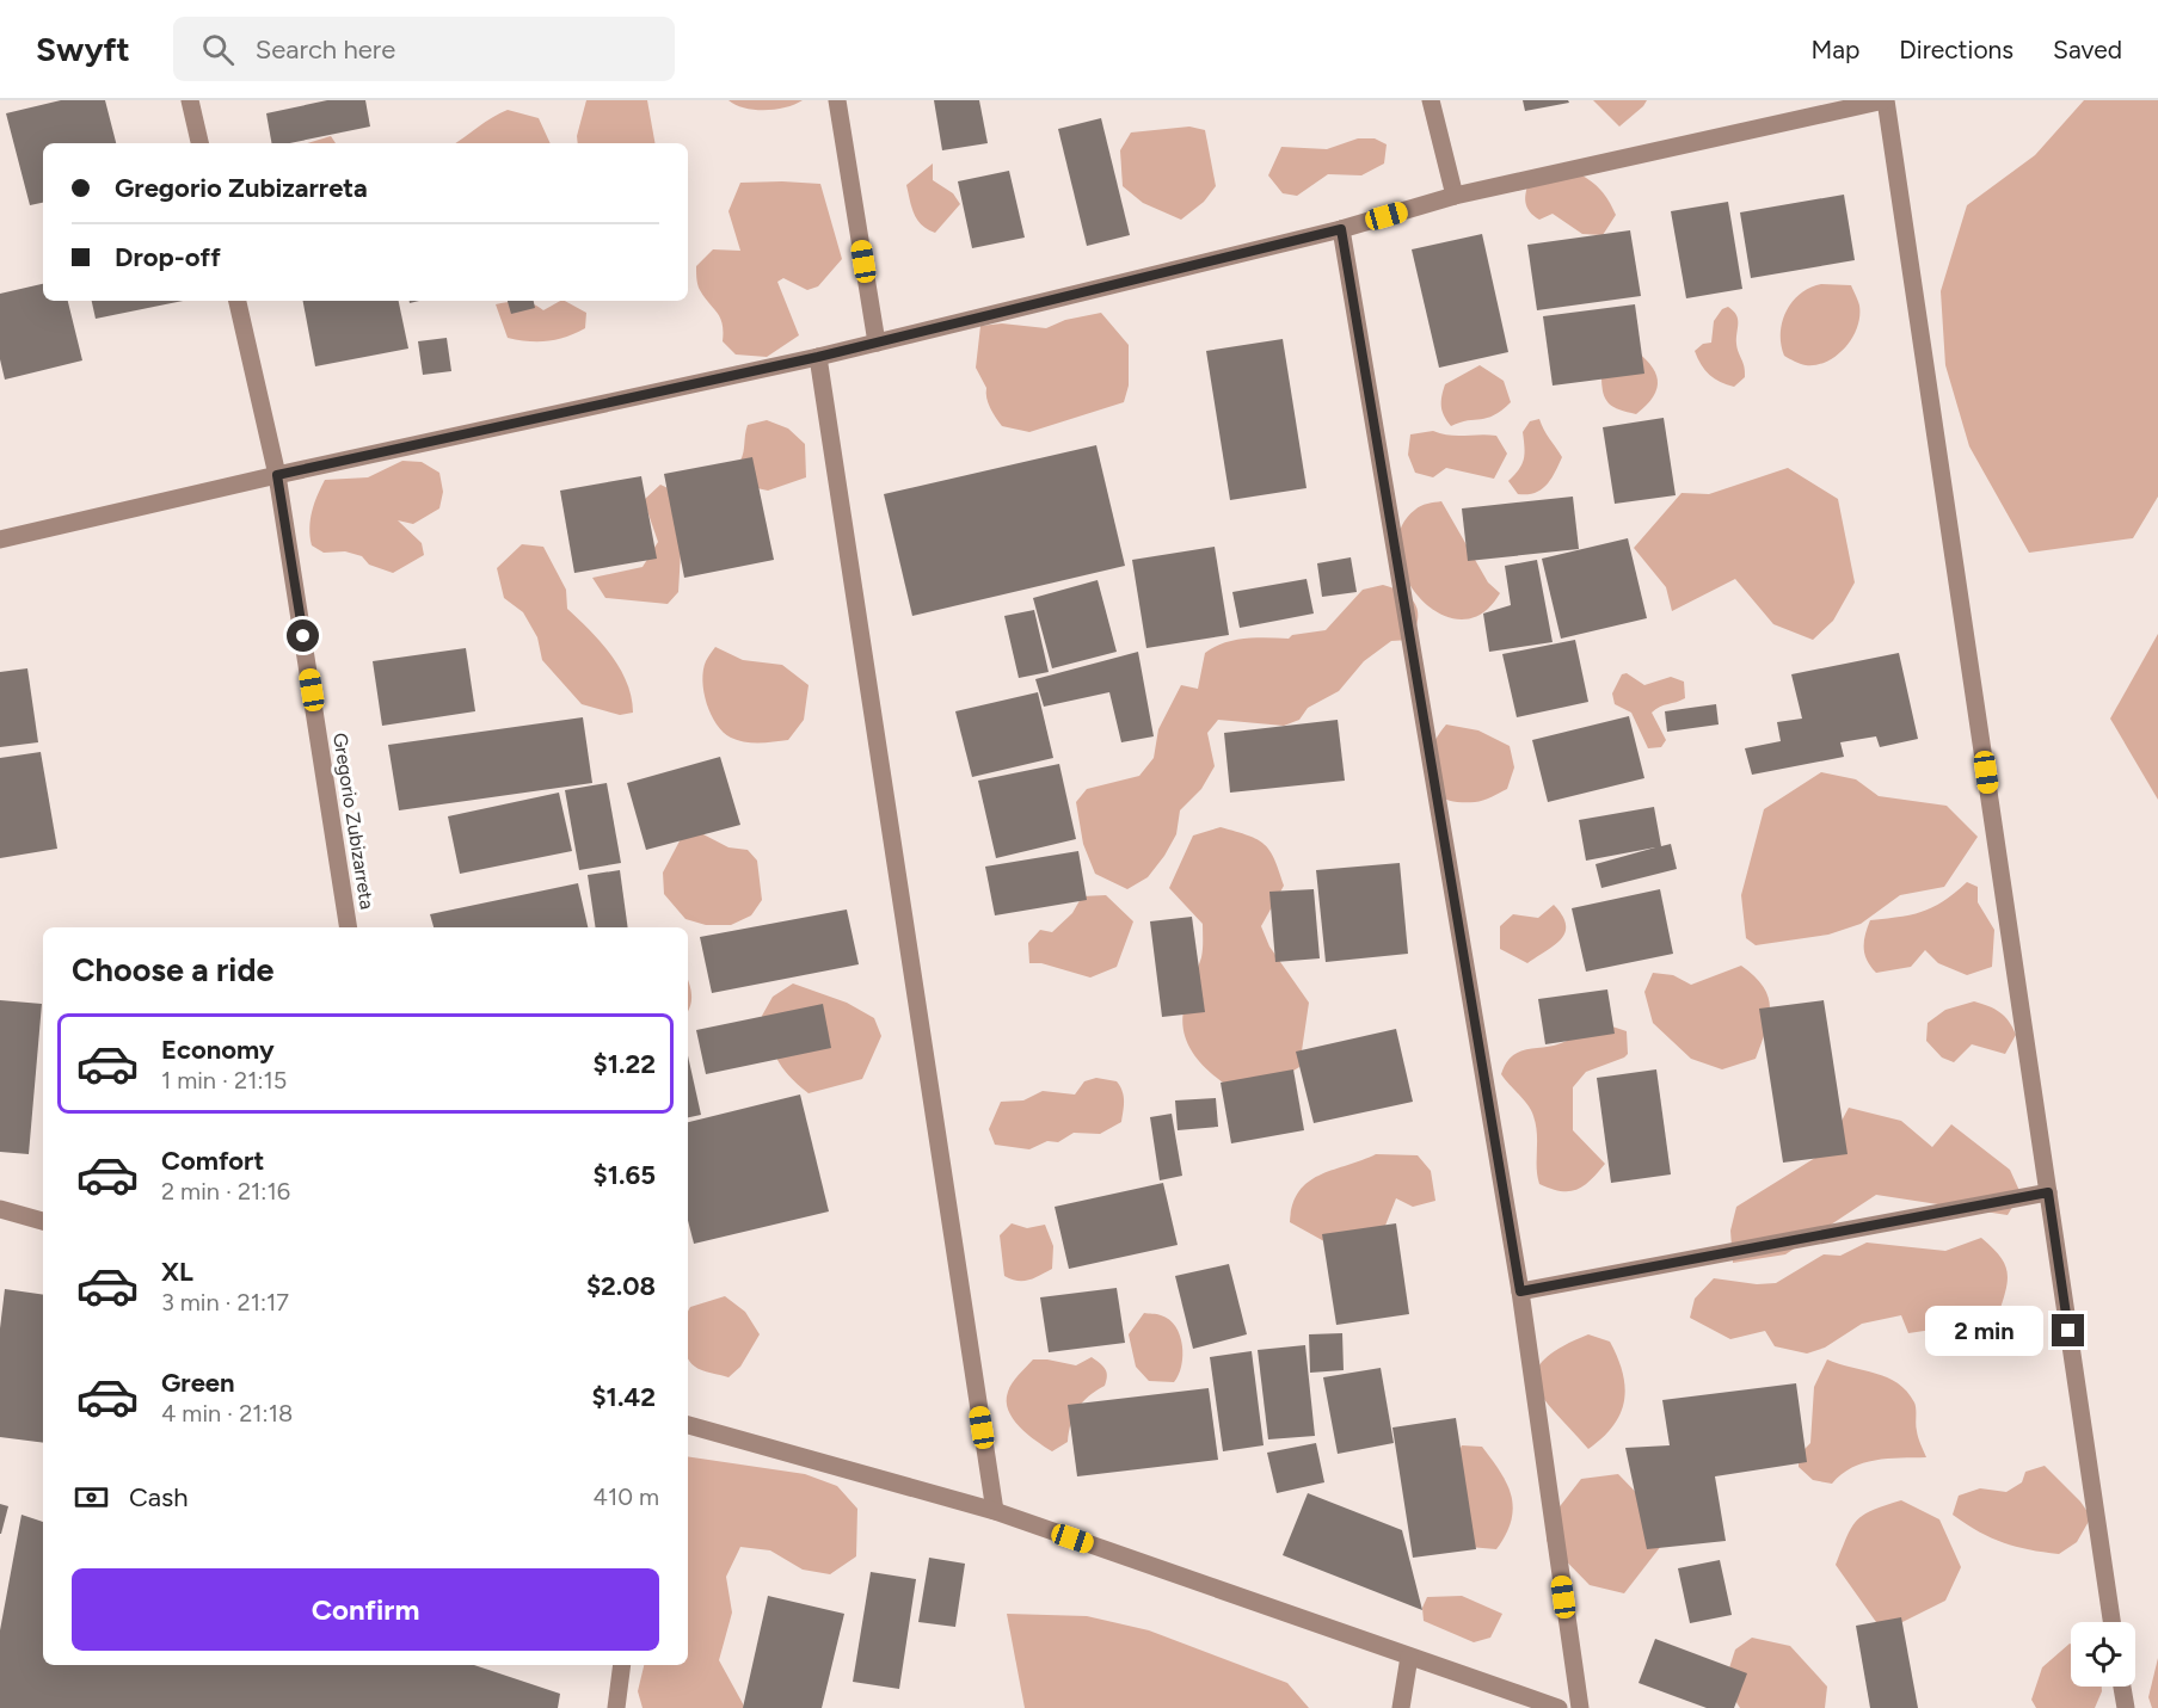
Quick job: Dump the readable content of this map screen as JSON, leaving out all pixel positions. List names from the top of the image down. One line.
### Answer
{"streets":{"street":["Gregorio Zubizarreta"]},"page":{"header":"Swyft","search":"Search here","nav":["Map","Directions","Saved"],"banner":["Gregorio Zubizarreta","Drop-off"],"heading":"Choose a ride","list":[{"name":"Economy","note":"1 min · 21:15","value":"$1.22"},{"name":"Comfort","note":"2 min · 21:16","value":"$1.65"},{"name":"XL","note":"3 min · 21:17","value":"$2.08"},{"name":"Green","note":"4 min · 21:18","value":"$1.42"}],"bubble":"2 min","pay":["Cash","410 m"],"buttons":"Confirm"}}
